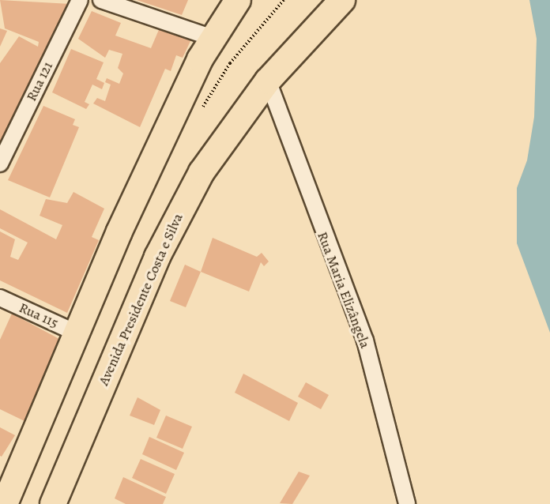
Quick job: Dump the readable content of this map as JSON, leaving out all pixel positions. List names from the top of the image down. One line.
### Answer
{"streets":{"main road":["Avenida Presidente Costa e Silva"],"street":["Rua 121","Rua Maria Elizângela","Rua 115"]},"crossings":[["Rua Maria Elizângela","Avenida Presidente Costa e Silva"]]}
